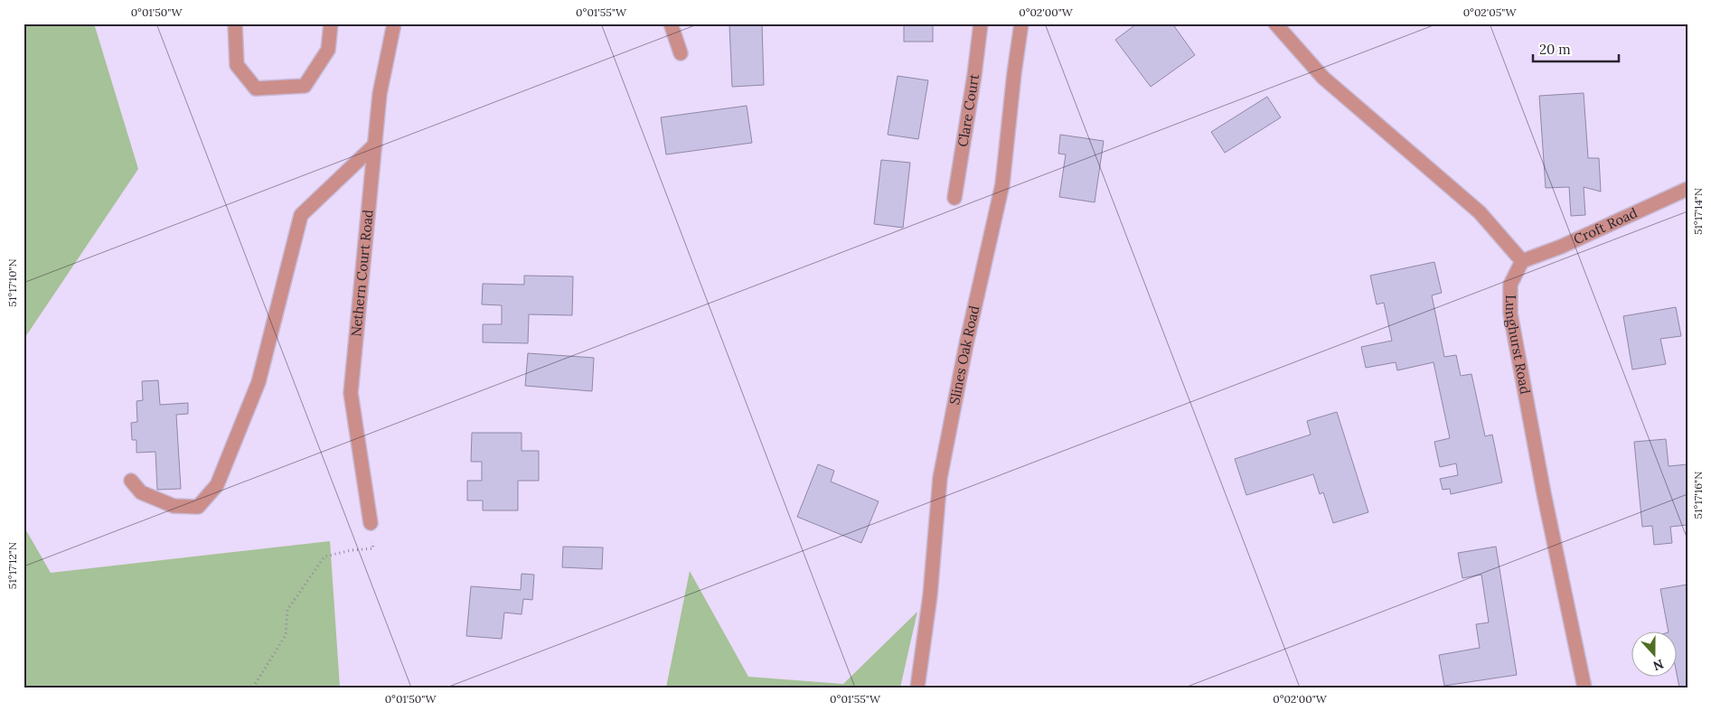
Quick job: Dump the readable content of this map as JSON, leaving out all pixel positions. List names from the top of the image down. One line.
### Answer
{"streets":{"street":["Clare Court","Croft Road","Nethern Court Road","Lunghurst Road","Slines Oak Road"]},"crossings":[["Croft Road","Lunghurst Road"]],"scale_bar":"20 m","north":"bottom","coordinates":["0°01'50\"W","0°01'55\"W","0°02'00\"W","0°02'05\"W","51°17'14\"N","51°17'10\"N","51°17'16\"N","51°17'12\"N"]}
